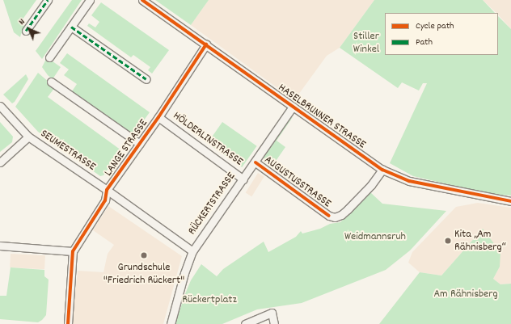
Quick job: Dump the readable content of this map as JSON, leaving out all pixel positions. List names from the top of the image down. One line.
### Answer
{"streets":{"street":["HASELBRUNNER STRASSE","HÖLDERLINSTRASSE","LANGE STRASSE","SEUMESTRASSE","AUGUSTUSSTRASSE","RÜCKERTSTRASSE"]},"crossings":[["HASELBRUNNER STRASSE","LANGE STRASSE"],["HASELBRUNNER STRASSE","AUGUSTUSSTRASSE"],["HASELBRUNNER STRASSE","RÜCKERTSTRASSE"],["HÖLDERLINSTRASSE","LANGE STRASSE"],["HÖLDERLINSTRASSE","RÜCKERTSTRASSE"],["LANGE STRASSE","SEUMESTRASSE"],["SEUMESTRASSE","RÜCKERTSTRASSE"],["AUGUSTUSSTRASSE","RÜCKERTSTRASSE"]],"parks":["Stiller Winkel","Weidmannsruh","Am Rähnisberg","Rückertplatz"],"places":["Kita „Am Rähnisberg“","Grundschule \"Friedrich Rückert\""],"legend":["Cycle path","Path"],"north":"top left"}
